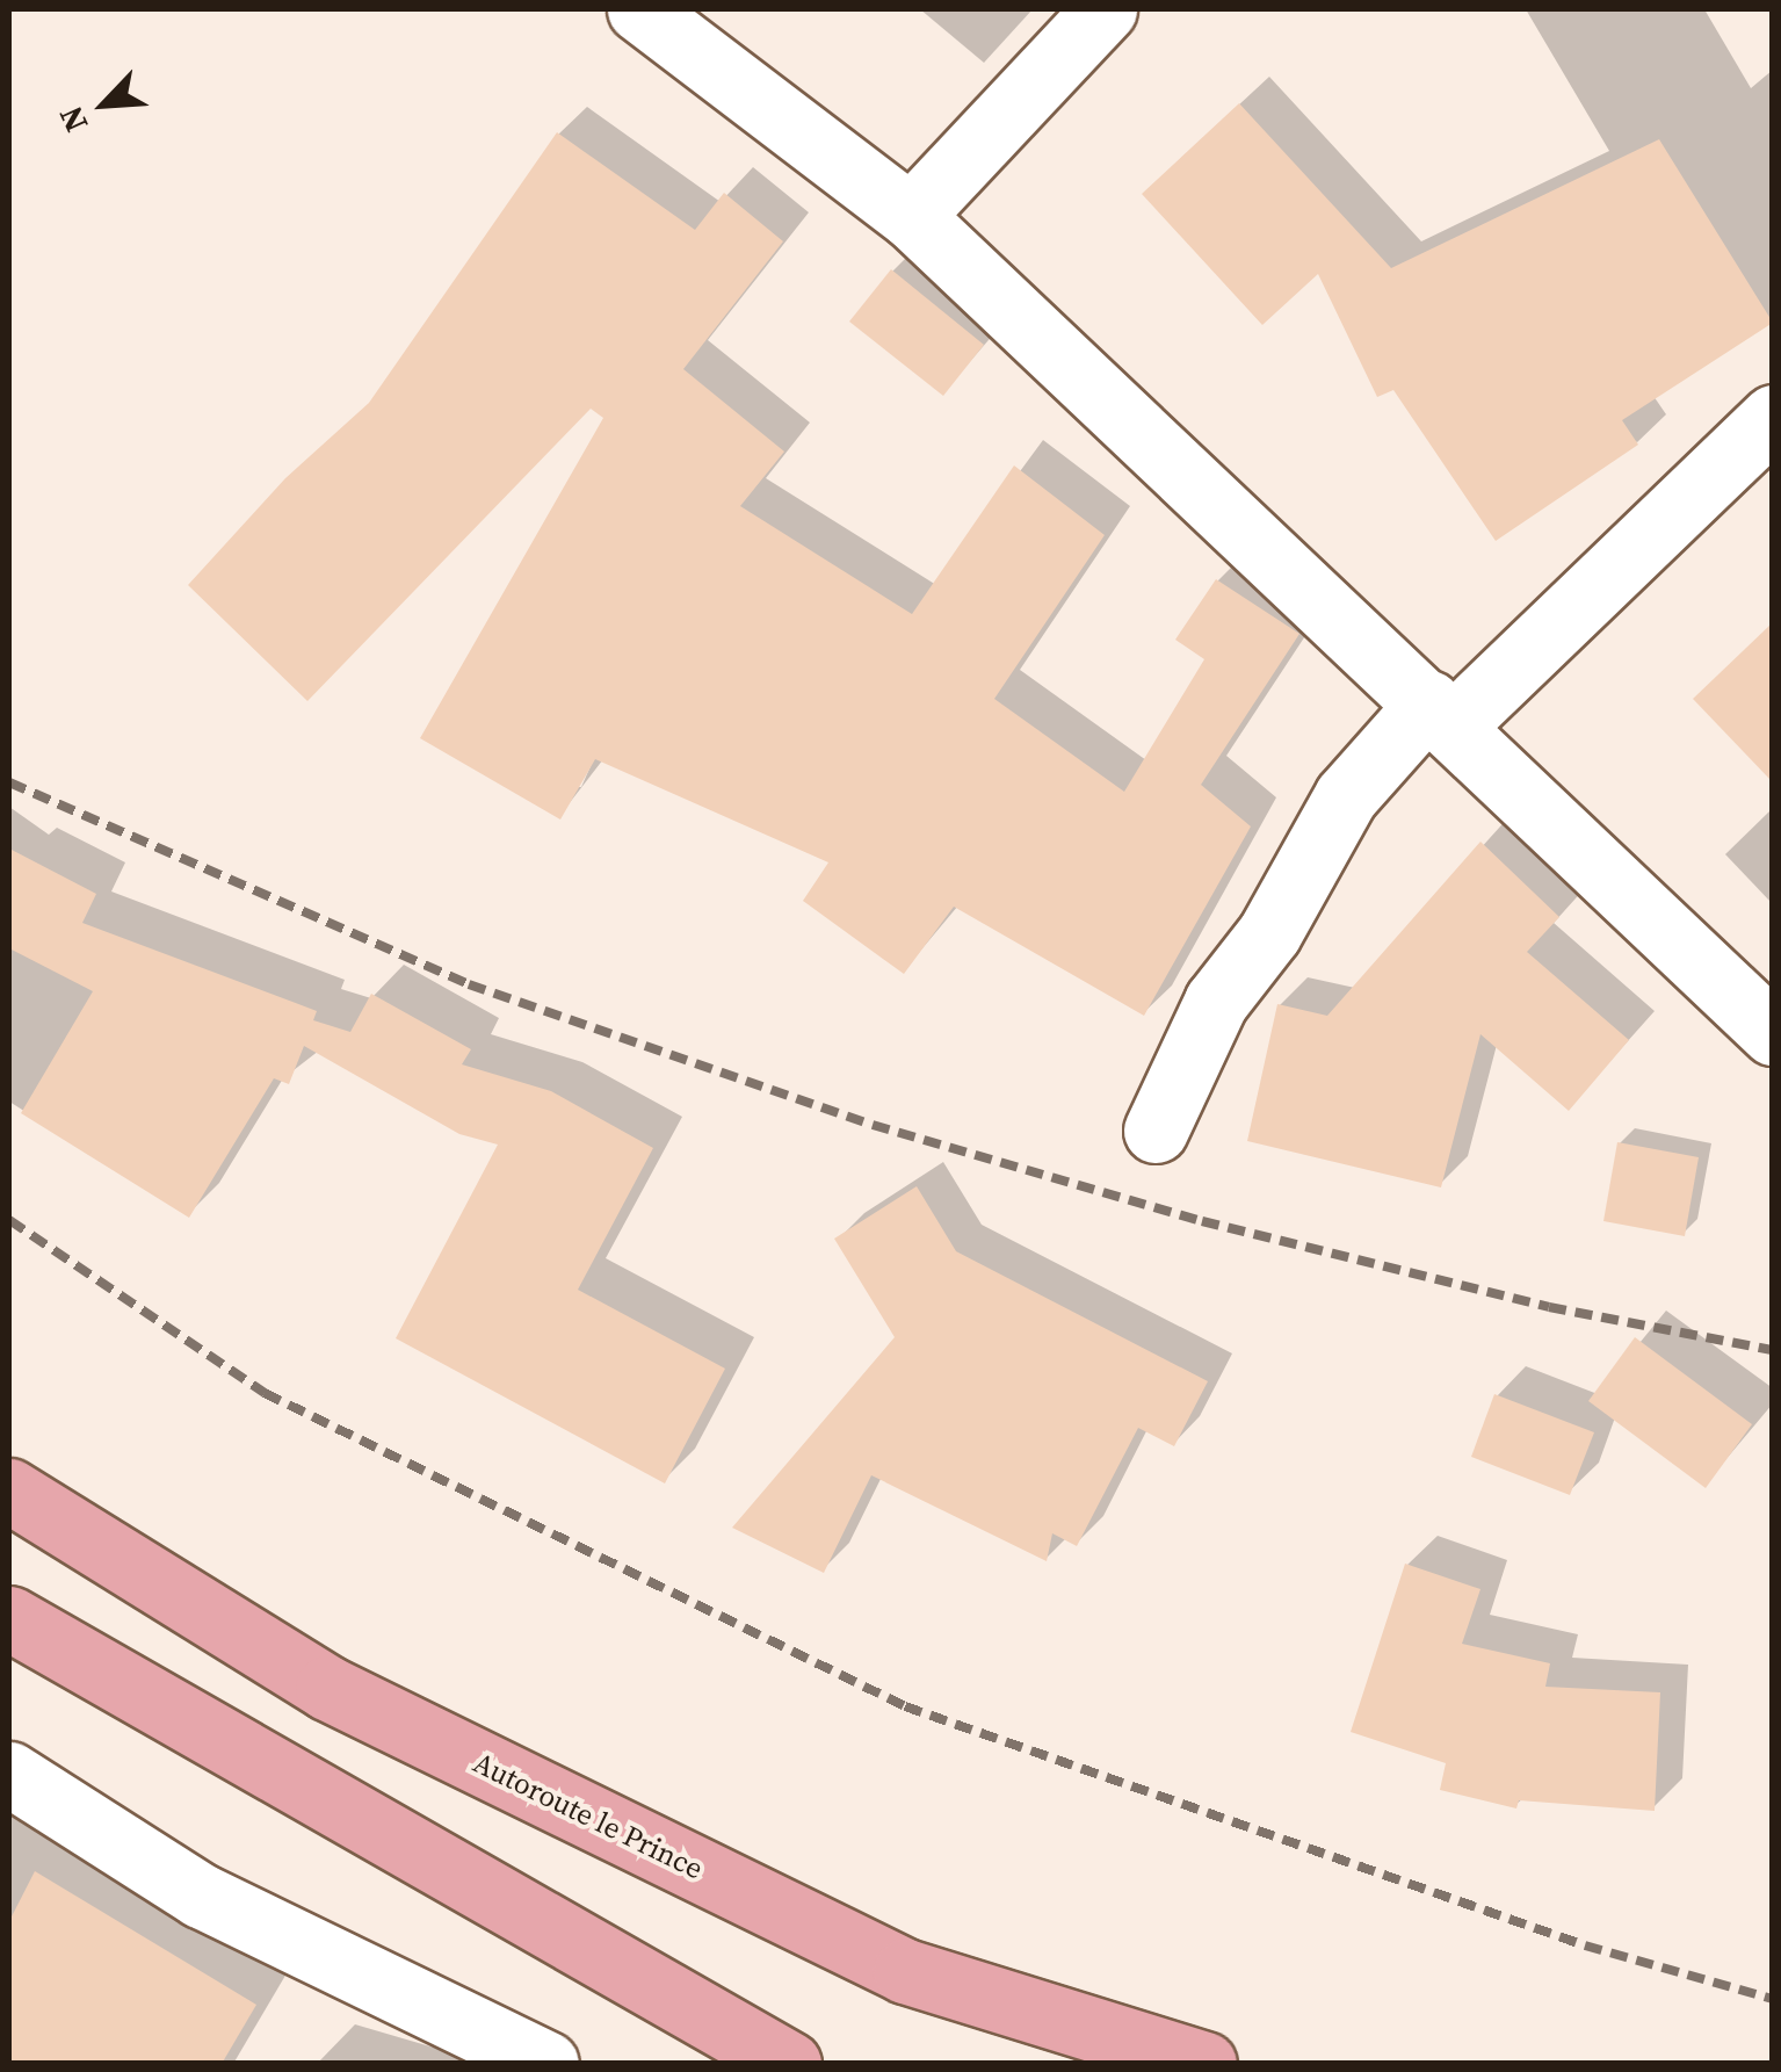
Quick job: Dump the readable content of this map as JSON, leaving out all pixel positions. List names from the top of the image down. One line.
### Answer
{"streets":{"main road":["Autoroute le Prince"]},"north":"bottom left"}
